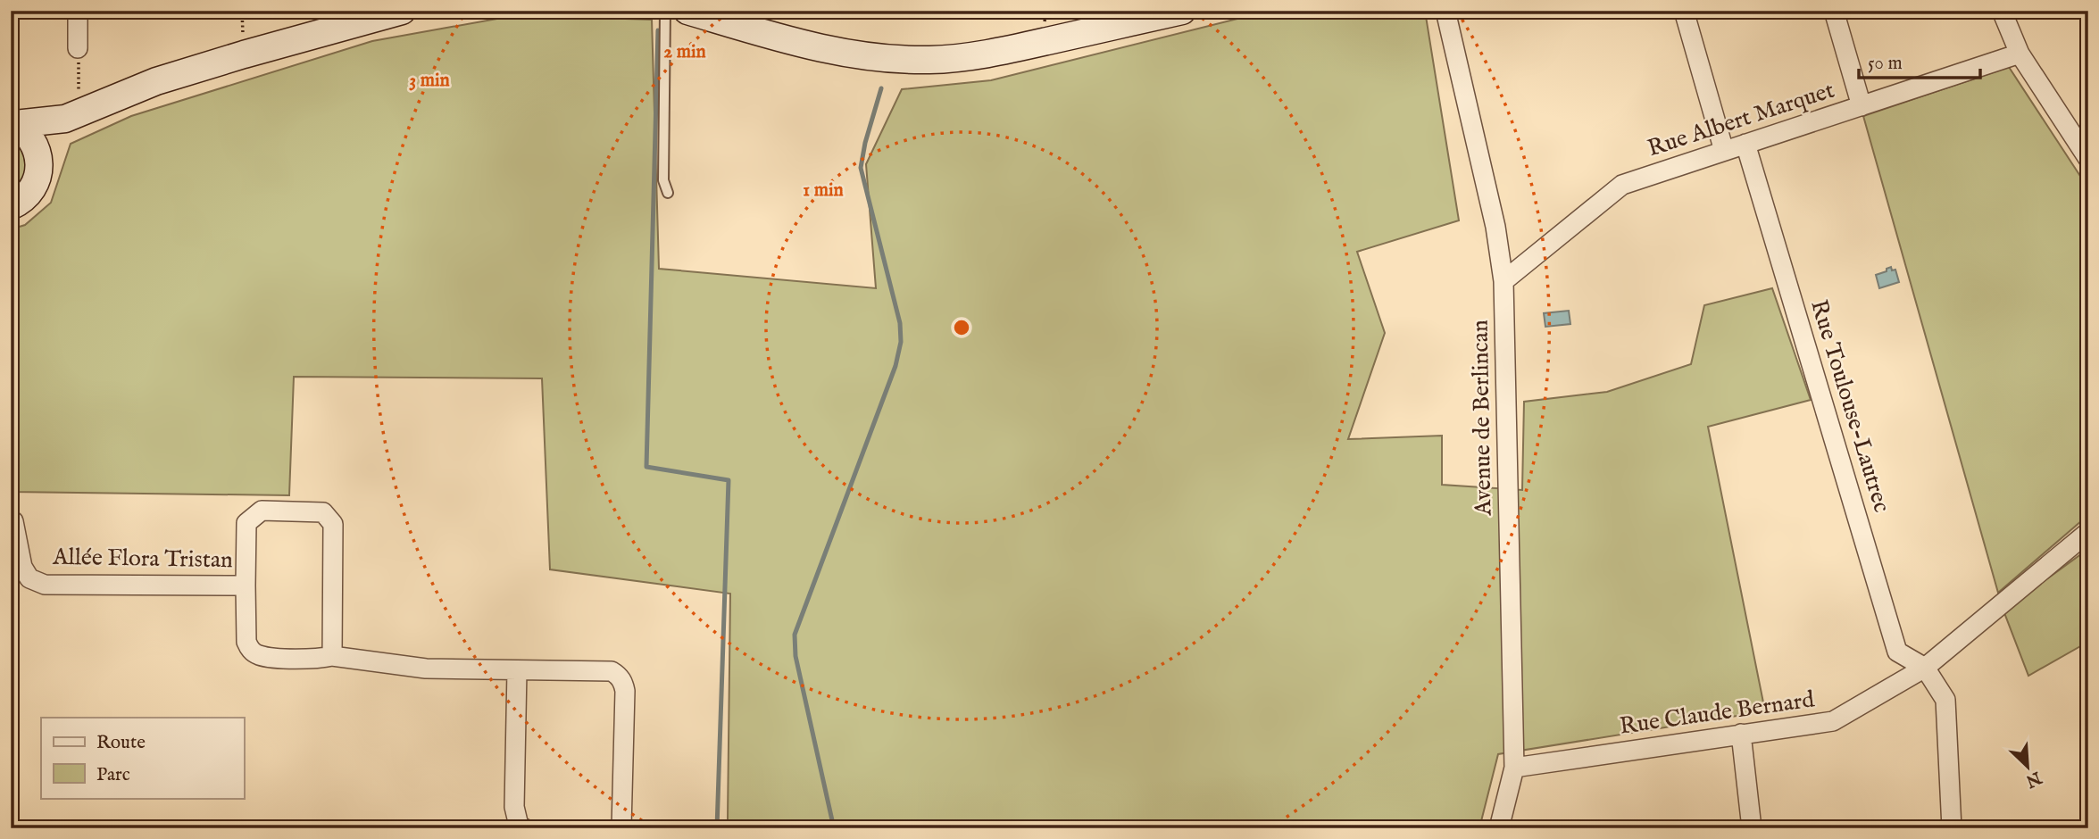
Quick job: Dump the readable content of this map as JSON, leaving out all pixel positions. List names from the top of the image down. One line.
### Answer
{"streets":{"street":["Rue Albert Marquet","Rue Toulouse-Lautrec","Avenue de Berlincan","Allée Flora Tristan","Rue Claude Bernard"]},"crossings":[["Rue Albert Marquet","Rue Toulouse-Lautrec"],["Rue Albert Marquet","Avenue de Berlincan"],["Rue Toulouse-Lautrec","Rue Claude Bernard"],["Avenue de Berlincan","Rue Claude Bernard"]],"legend":["Route","Parc"],"scale_bar":"50 m","north":"bottom right","rings":["2 min","3 min","1 min"]}
